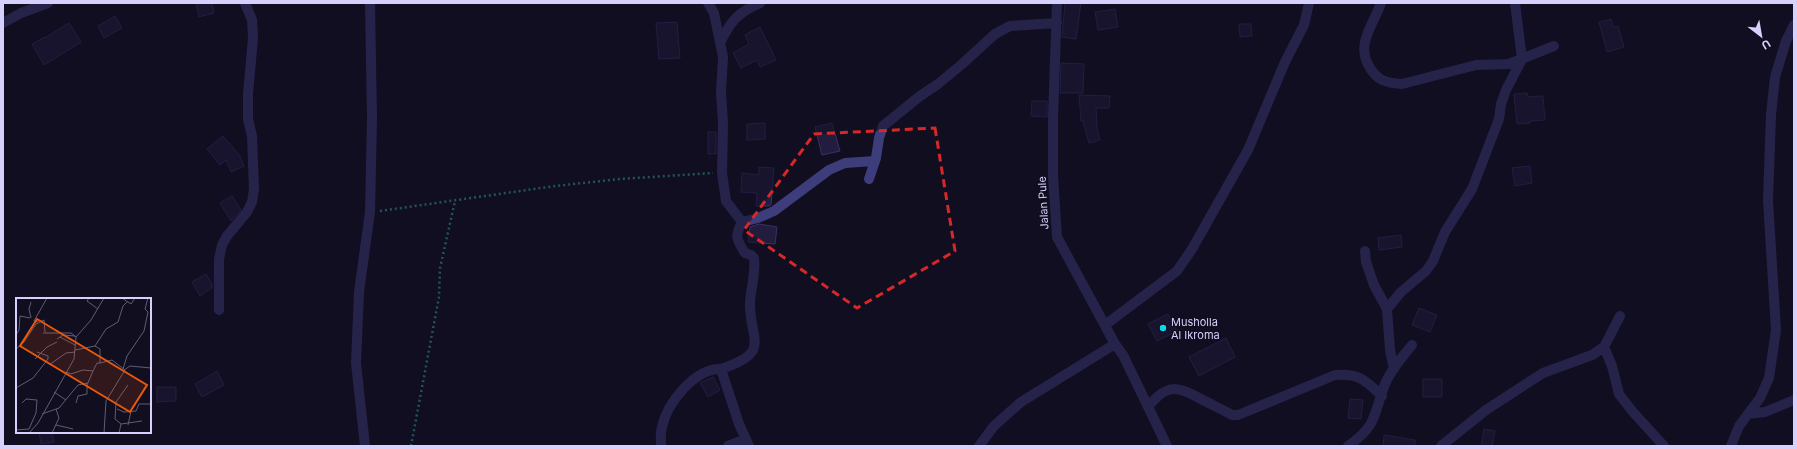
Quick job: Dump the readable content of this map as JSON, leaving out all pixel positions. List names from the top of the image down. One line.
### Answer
{"streets":{"street":["Jalan Pule"]},"places":["Musholla Al Ikroma"],"north":"bottom right"}
